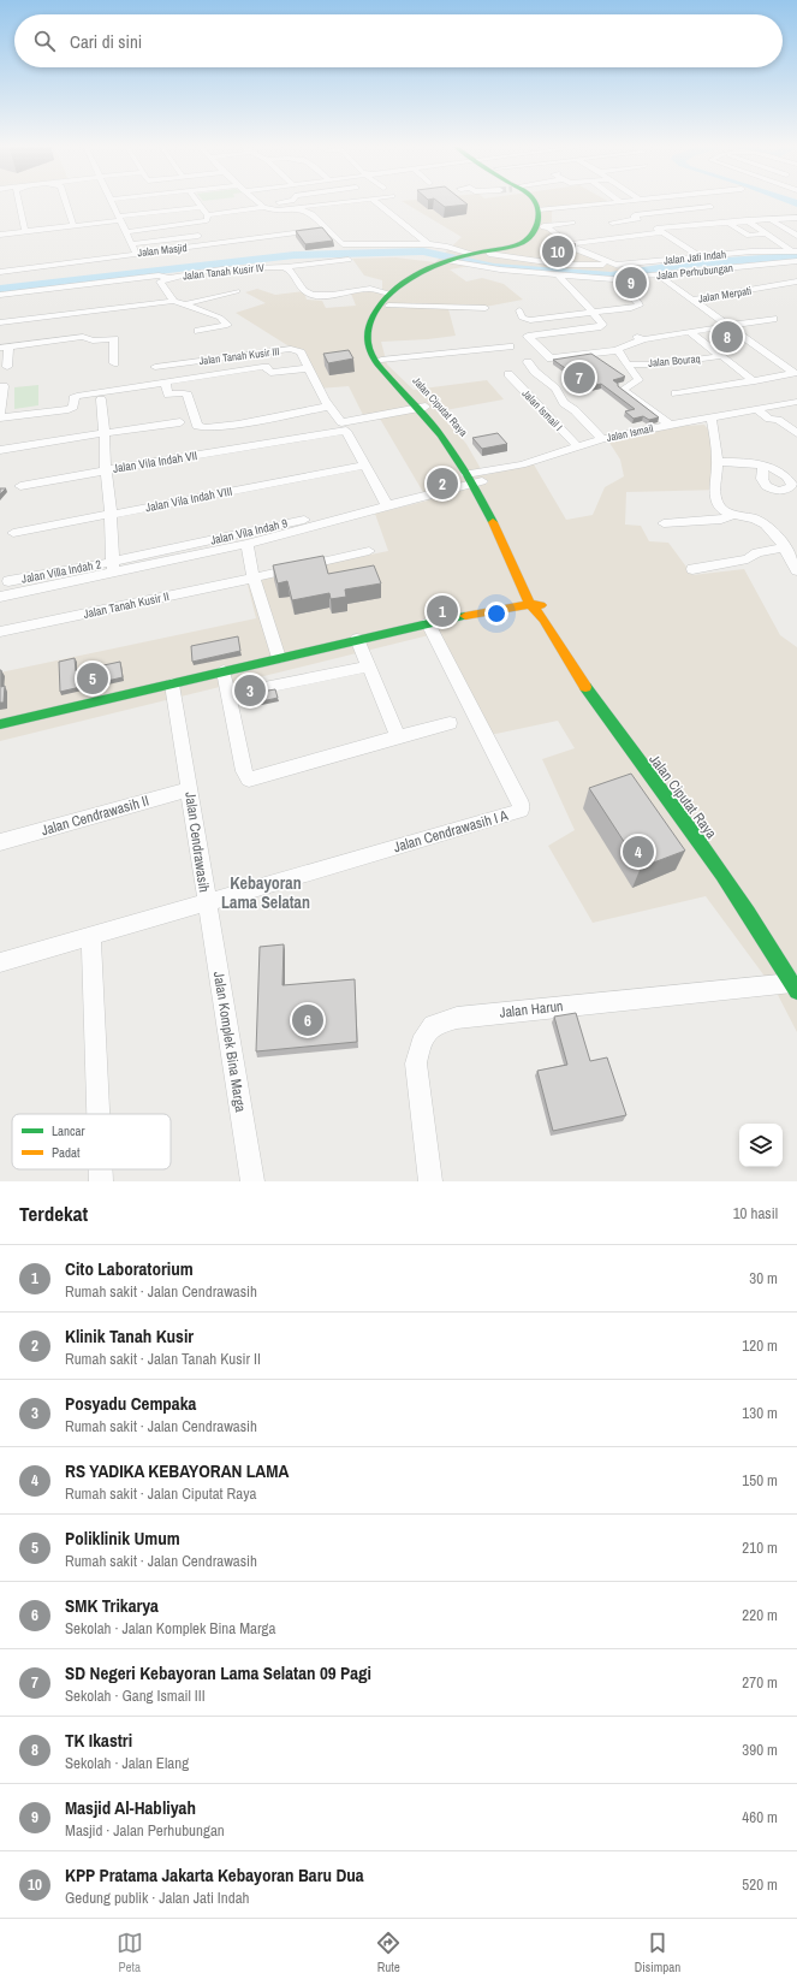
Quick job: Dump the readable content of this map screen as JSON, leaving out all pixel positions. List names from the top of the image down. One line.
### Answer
{"streets":{"main road":["Jalan Ciputat Raya"],"street":["Jalan Masjid","Jalan Jati Indah","Jalan Tanah Kusir IV","Jalan Perhubungan","Jalan Merpati","Jalan Tanah Kusir III","Jalan Bouraq","Jalan Ismail I","Jalan Ismail","Jalan Vila Indah VII","Jalan Vila Indah VIII","Jalan Vila Indah 9","Jalan Villa Indah 2","Jalan Tanah Kusir II","Jalan Cendrawasih II","Jalan Cendrawasih I A","Jalan Cendrawasih","Jalan Harun","Jalan Komplek Bina Marga"]},"crossings":[["Jalan Masjid","Jalan Perhubungan"],["Jalan Perhubungan","Jalan Merpati"],["Jalan Perhubungan","Jalan Ciputat Raya"],["Jalan Tanah Kusir III","Jalan Vila Indah VII"],["Jalan Ciputat Raya","Jalan Ismail"],["Jalan Ciputat Raya","Jalan Harun"],["Jalan Ismail I","Jalan Ismail"],["Jalan Vila Indah 9","Jalan Villa Indah 2"],["Jalan Cendrawasih II","Jalan Cendrawasih"],["Jalan Cendrawasih I A","Jalan Cendrawasih"],["Jalan Cendrawasih I A","Jalan Komplek Bina Marga"],["Jalan Cendrawasih","Jalan Komplek Bina Marga"]],"districts":["Kebayoran Lama Selatan"],"legend":["Lancar","Padat"],"page":{"search":"Cari di sini","pins":["10","9","8","7","2","1","5","3","4","6"],"heading":["Terdekat","10 hasil"],"list":[{"mark":"1","name":"Cito Laboratorium","note":"Rumah sakit · Jalan Cendrawasih","value":"30 m"},{"mark":"2","name":"Klinik Tanah Kusir","note":"Rumah sakit · Jalan Tanah Kusir II","value":"120 m"},{"mark":"3","name":"Posyadu Cempaka","note":"Rumah sakit · Jalan Cendrawasih","value":"130 m"},{"mark":"4","name":"RS YADIKA KEBAYORAN LAMA","note":"Rumah sakit · Jalan Ciputat Raya","value":"150 m"},{"mark":"5","name":"Poliklinik Umum","note":"Rumah sakit · Jalan Cendrawasih","value":"210 m"},{"mark":"6","name":"SMK Trikarya","note":"Sekolah · Jalan Komplek Bina Marga","value":"220 m"},{"mark":"7","name":"SD Negeri Kebayoran Lama Selatan 09 Pagi","note":"Sekolah · Gang Ismail III","value":"270 m"},{"mark":"8","name":"TK Ikastri","note":"Sekolah · Jalan Elang","value":"390 m"},{"mark":"9","name":"Masjid Al-Habliyah","note":"Masjid · Jalan Perhubungan","value":"460 m"},{"mark":"10","name":"KPP Pratama Jakarta Kebayoran Baru Dua","note":"Gedung publik · Jalan Jati Indah","value":"520 m"}],"nav":["Peta","Rute","Disimpan"]}}
